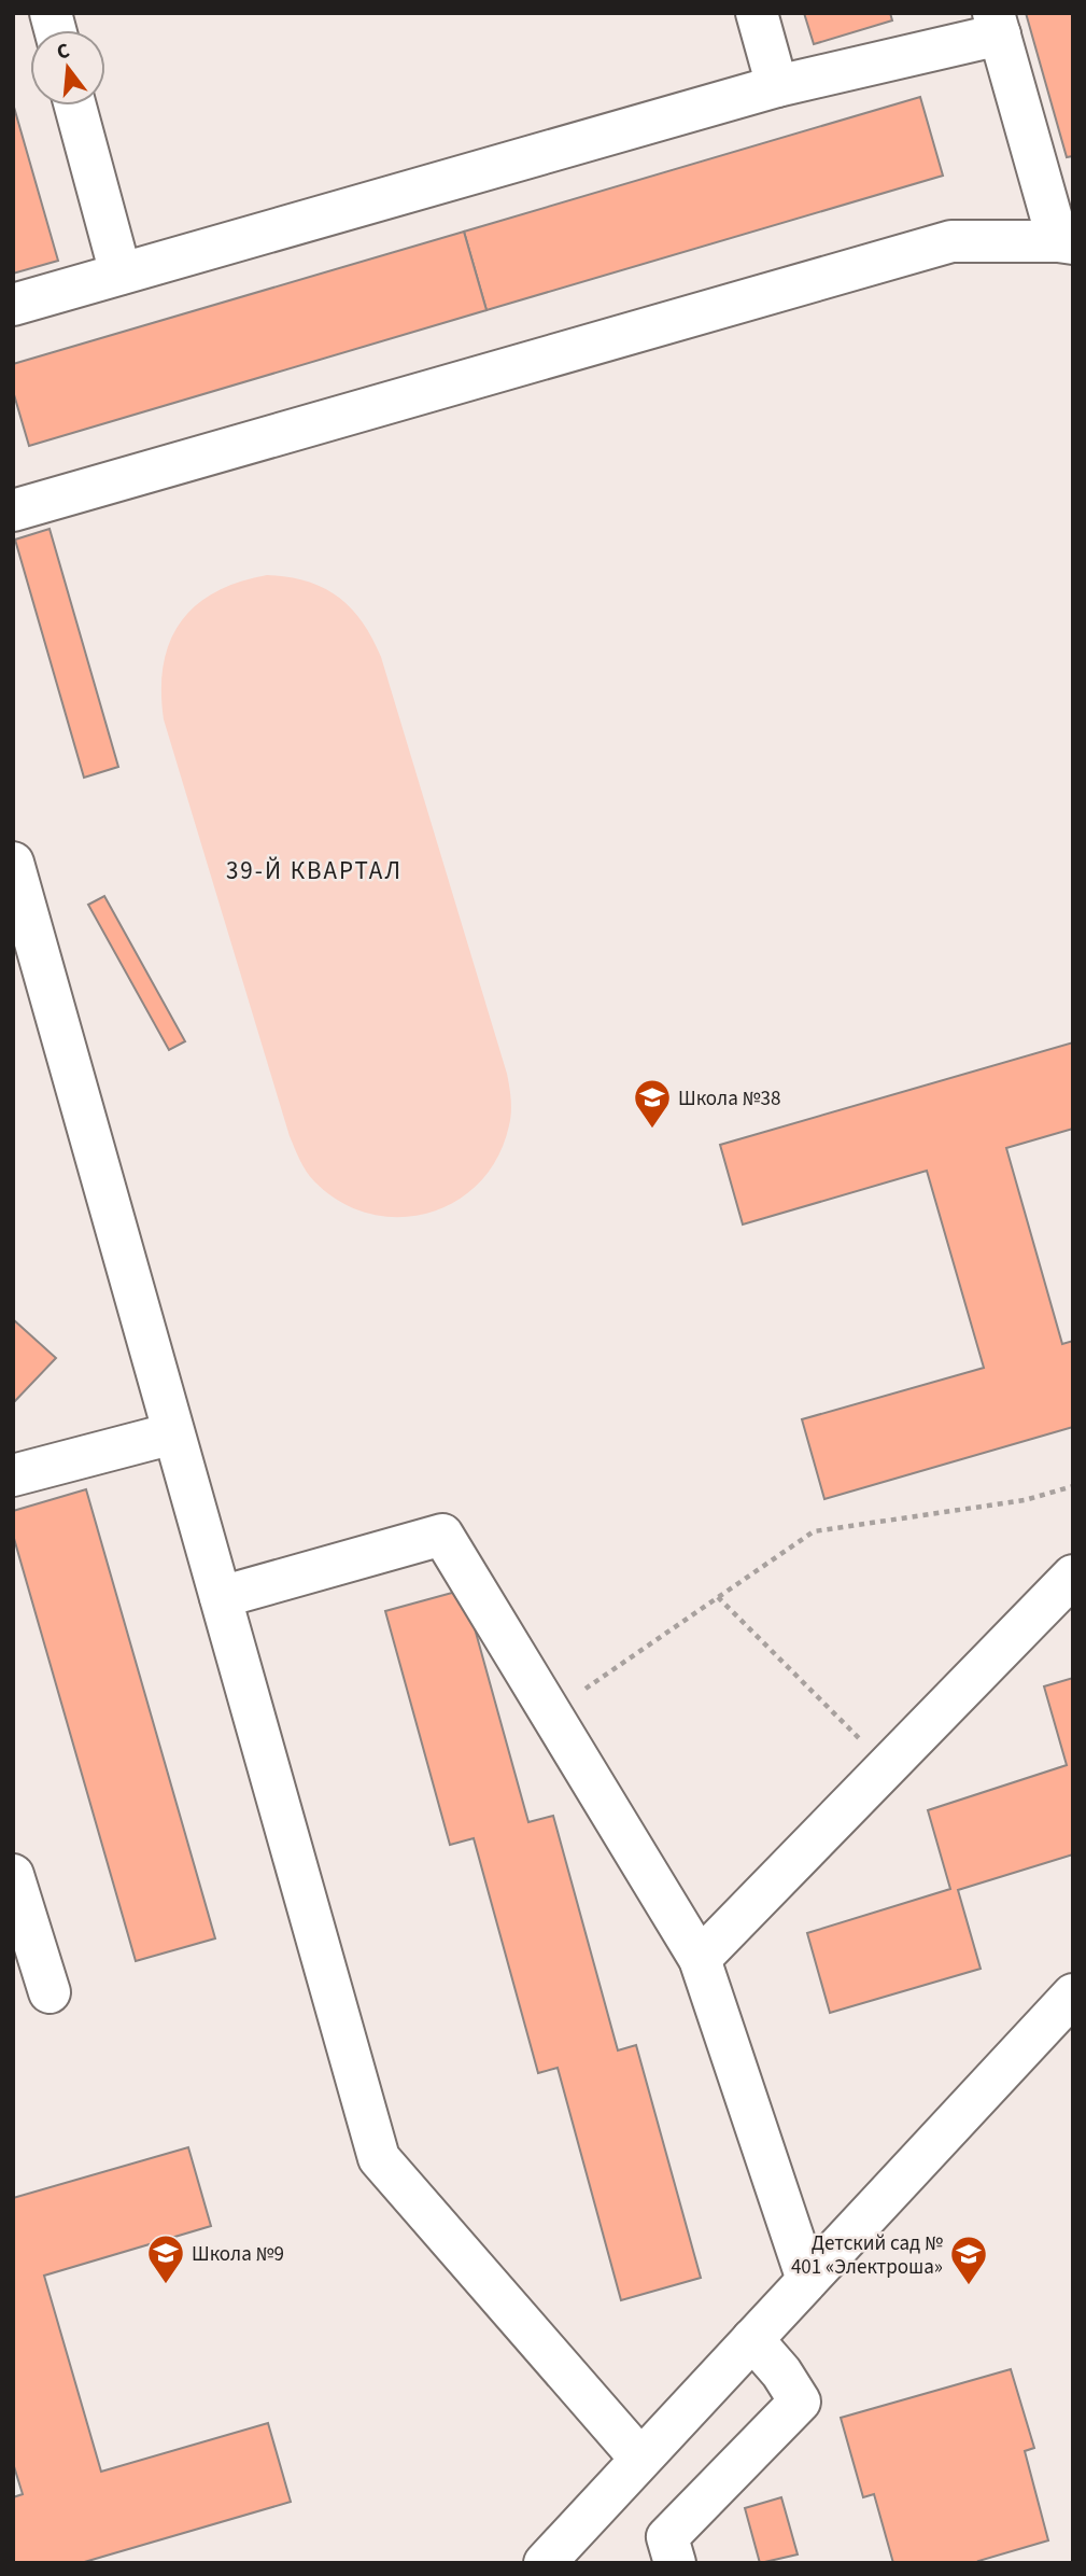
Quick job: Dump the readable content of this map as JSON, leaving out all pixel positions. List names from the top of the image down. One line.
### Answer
{"districts":["39-Й КВАРТАЛ"],"places":{"school or university":["Школа №38","Школа №9","Детский сад № 401 «Электроша»"]},"north":"top"}
